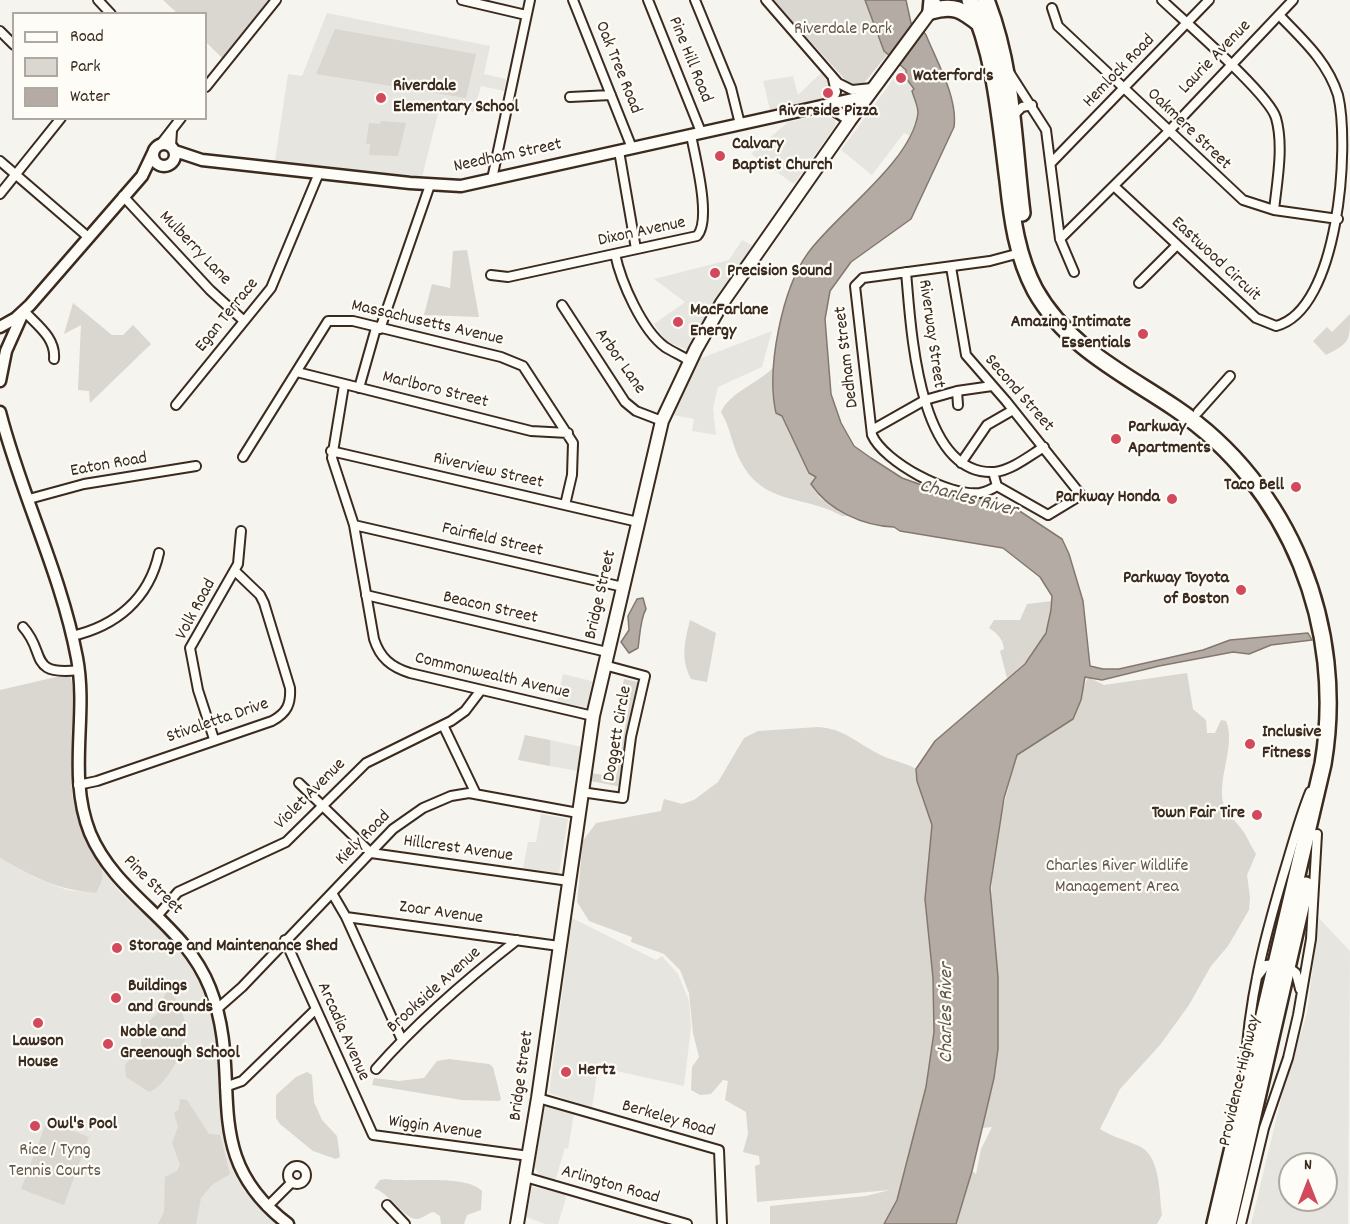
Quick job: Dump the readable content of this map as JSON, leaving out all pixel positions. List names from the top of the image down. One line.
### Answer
{"streets":{"highway":["Providence Highway"],"main road":["Needham Street","Bridge Street","Pine Street"],"street":["Laurie Avenue","Pine Hill Road","Oak Tree Road","Hemlock Road","Oakmere Street","Dixon Avenue","Mulberry Lane","Eastwood Circuit","Egan Terrace","Massachusetts Avenue","Riverway Street","Dedham Street","Arbor Lane","Marlboro Street","Second Street","Eaton Road","Riverview Street","Fairfield Street","Beacon Street","Volk Road","Commonwealth Avenue","Stivaletta Drive","Doggett Circle","Violet Avenue","Kiely Road","Hillcrest Avenue","Zoar Avenue","Brookside Avenue","Arcadia Avenue","Berkeley Road","Wiggin Avenue","Arlington Road"]},"crossings":[["Laurie Avenue","Oakmere Street"],["Laurie Avenue","Eastwood Circuit"],["Pine Hill Road","Needham Street"],["Pine Hill Road","Dixon Avenue"],["Oak Tree Road","Needham Street"],["Hemlock Road","Oakmere Street"],["Oakmere Street","Eastwood Circuit"],["Needham Street","Dixon Avenue"],["Needham Street","Egan Terrace"],["Needham Street","Bridge Street"],["Mulberry Lane","Egan Terrace"],["Massachusetts Avenue","Marlboro Street"],["Massachusetts Avenue","Riverview Street"],["Riverway Street","Dedham Street"],["Dedham Street","Second Street"],["Arbor Lane","Bridge Street"],["Marlboro Street","Commonwealth Avenue"],["Eaton Road","Pine Street"],["Riverview Street","Bridge Street"],["Riverview Street","Commonwealth Avenue"],["Fairfield Street","Bridge Street"],["Fairfield Street","Commonwealth Avenue"],["Bridge Street","Beacon Street"],["Bridge Street","Commonwealth Avenue"],["Bridge Street","Doggett Circle"],["Bridge Street","Kiely Road"],["Bridge Street","Hillcrest Avenue"],["Bridge Street","Zoar Avenue"],["Bridge Street","Berkeley Road"],["Bridge Street","Wiggin Avenue"],["Bridge Street","Arlington Road"],["Beacon Street","Commonwealth Avenue"],["Volk Road","Stivaletta Drive"],["Commonwealth Avenue","Violet Avenue"],["Stivaletta Drive","Pine Street"],["Violet Avenue","Pine Street"],["Kiely Road","Hillcrest Avenue"],["Kiely Road","Pine Street"],["Kiely Road","Arcadia Avenue"],["Zoar Avenue","Brookside Avenue"],["Arcadia Avenue","Wiggin Avenue"]],"water":["Charles River"],"parks":["Riverdale Park","Charles River Wildlife Management Area","Rice / Tyng Tennis Courts"],"places":["Waterford's","Riverside Pizza","Riverdale Elementary School","Calvary Baptist Church","Precision Sound","MacFarlane Energy","Amazing Intimate Essentials","Parkway Apartments","Taco Bell","Parkway Honda","Parkway Toyota of Boston","Inclusive Fitness","Town Fair Tire","Storage and Maintenance Shed","Buildings and Grounds","Lawson House","Noble and Greenough School","Hertz","Owl's Pool"],"legend":["Road","Park","Water"],"north":"top"}
